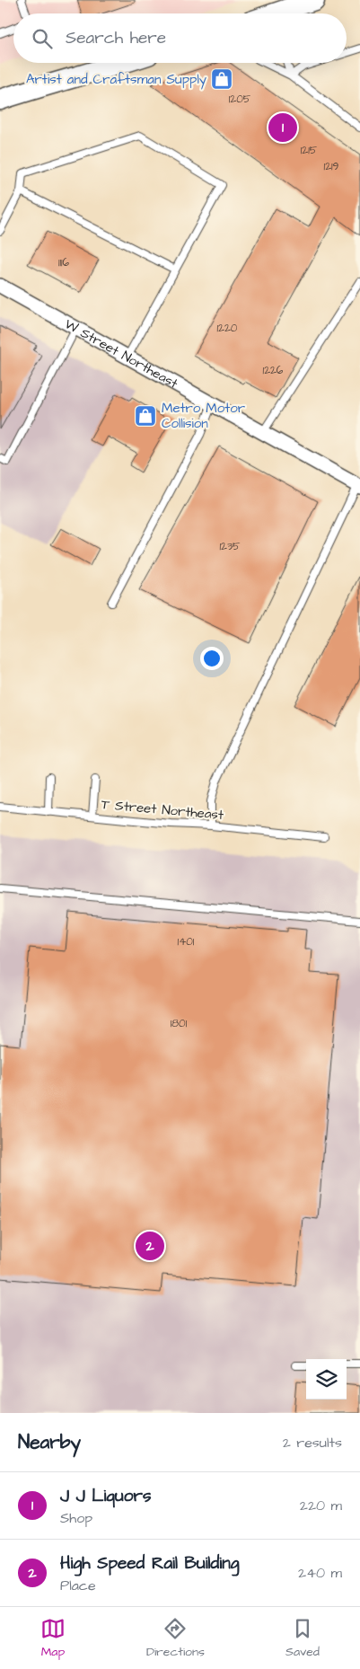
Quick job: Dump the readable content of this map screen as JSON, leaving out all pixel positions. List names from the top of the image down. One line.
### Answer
{"streets":{"street":["W Street Northeast"],"lane":["T Street Northeast"]},"places":{"shop":["Artist and Craftsman Supply","Metro Motor Collision"]},"house_numbers":["1205","1215","1219","1116","1220","1226","1235","1401","1801"],"page":{"search":"Search here","pins":["1","2"],"heading":["Nearby","2 results"],"list":[{"mark":"1","name":"J J Liquors","note":"Shop","value":"220 m"},{"mark":"2","name":"High Speed Rail Building","note":"Place","value":"240 m"}],"nav":["Map","Directions","Saved"]}}
